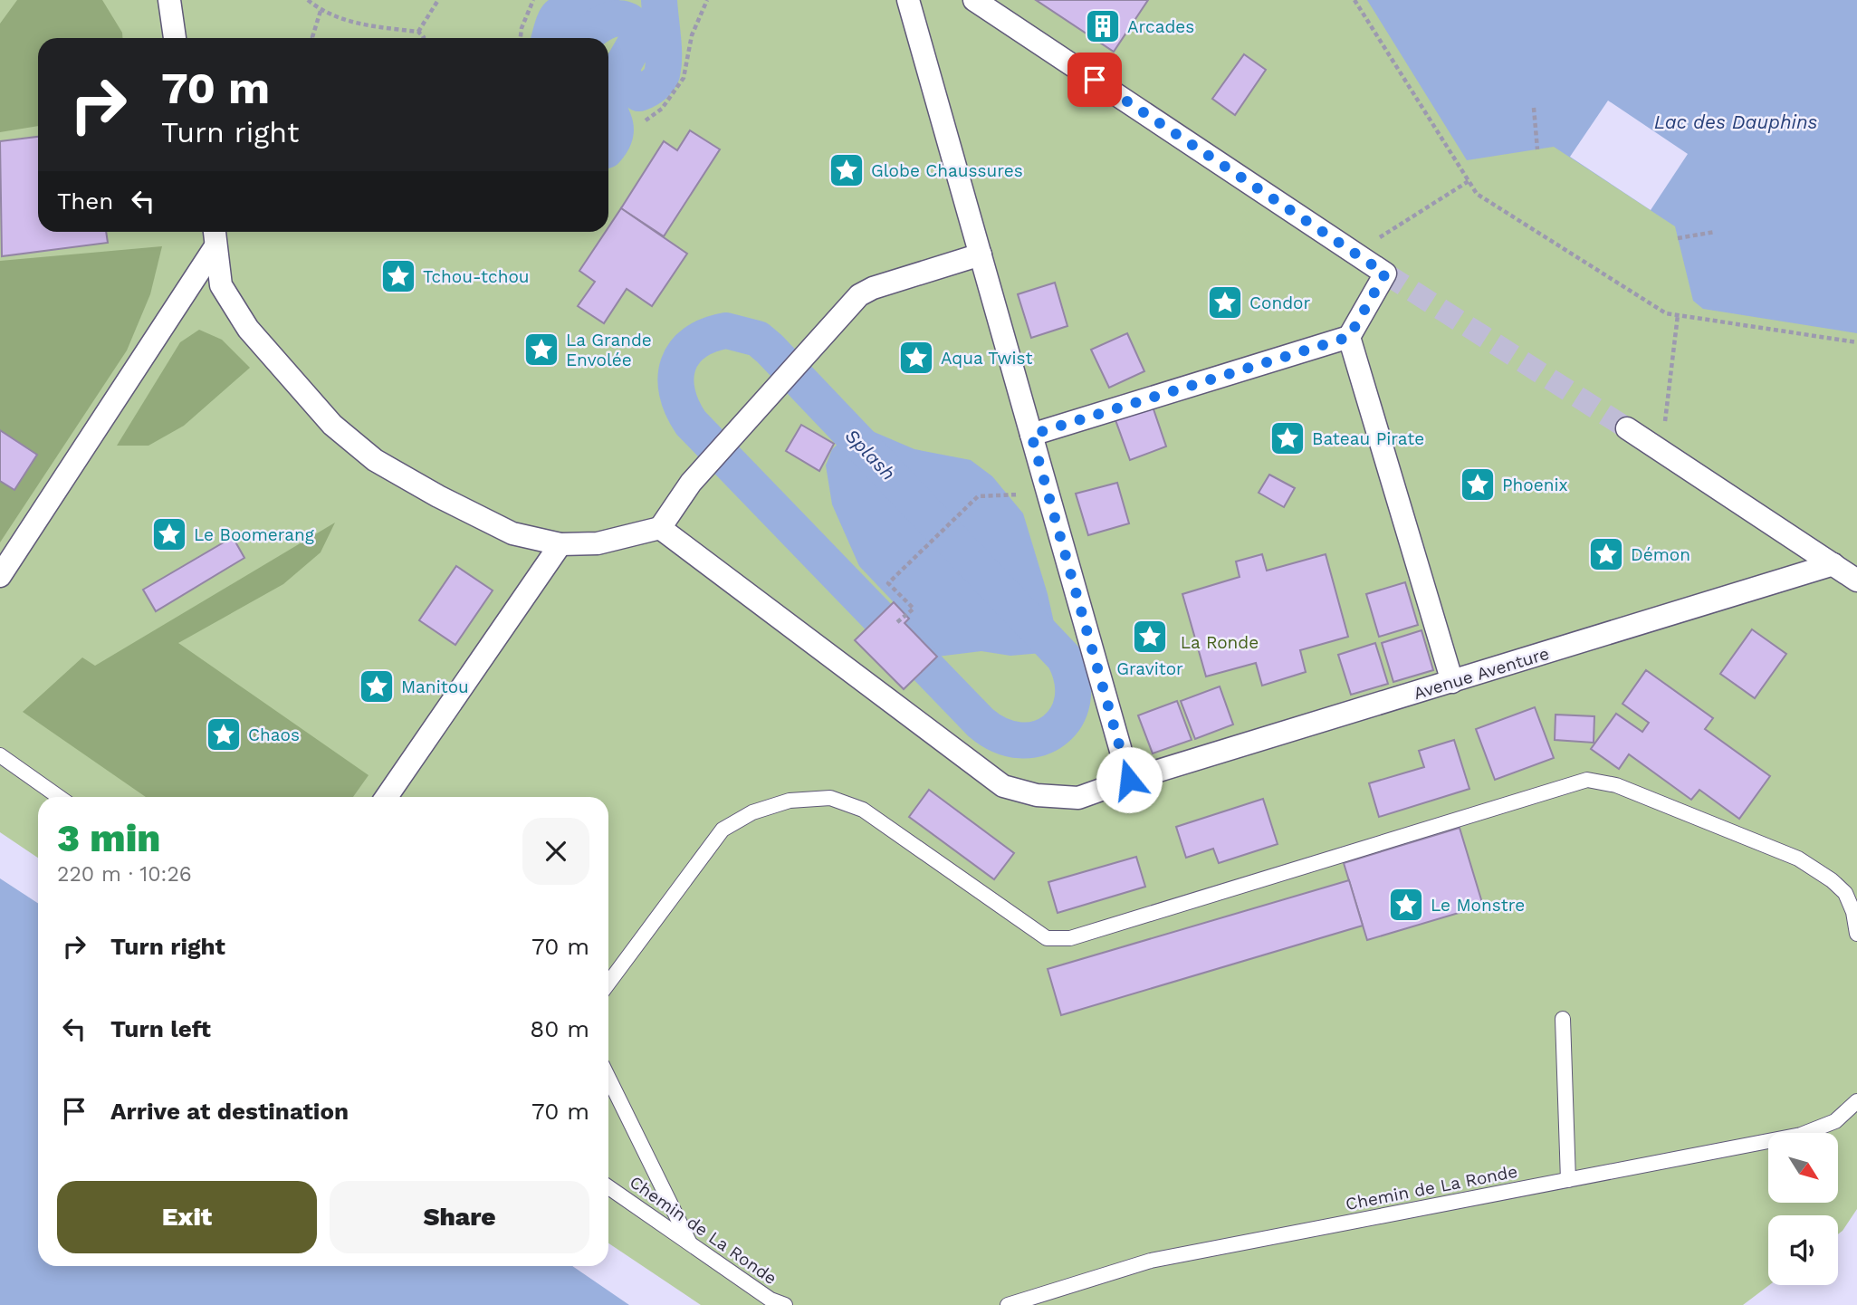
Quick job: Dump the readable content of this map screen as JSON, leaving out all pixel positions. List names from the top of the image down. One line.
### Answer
{"streets":{"street":["Avenue Aventure"],"lane":["Chemin de La Ronde"]},"water":["Lac des Dauphins","Splash"],"parks":["La Ronde"],"places":{"building":["Arcades"],"place":["Globe Chaussures","Tchou-tchou","Condor","La Grande Envolée","Aqua Twist","Bateau Pirate","Phoenix","Le Boomerang","Démon","Gravitor","Manitou","Chaos","Le Monstre"]},"north":"bottom right","page":{"turn":["70 m","Turn right"],"then":"Then","heading":["3 min","220 m · 10:26"],"list":[{"name":"Turn right","value":"70 m"},{"name":"Turn left","value":"80 m"},{"name":"Arrive at destination","value":"70 m"}],"buttons":["Exit","Share"]}}
